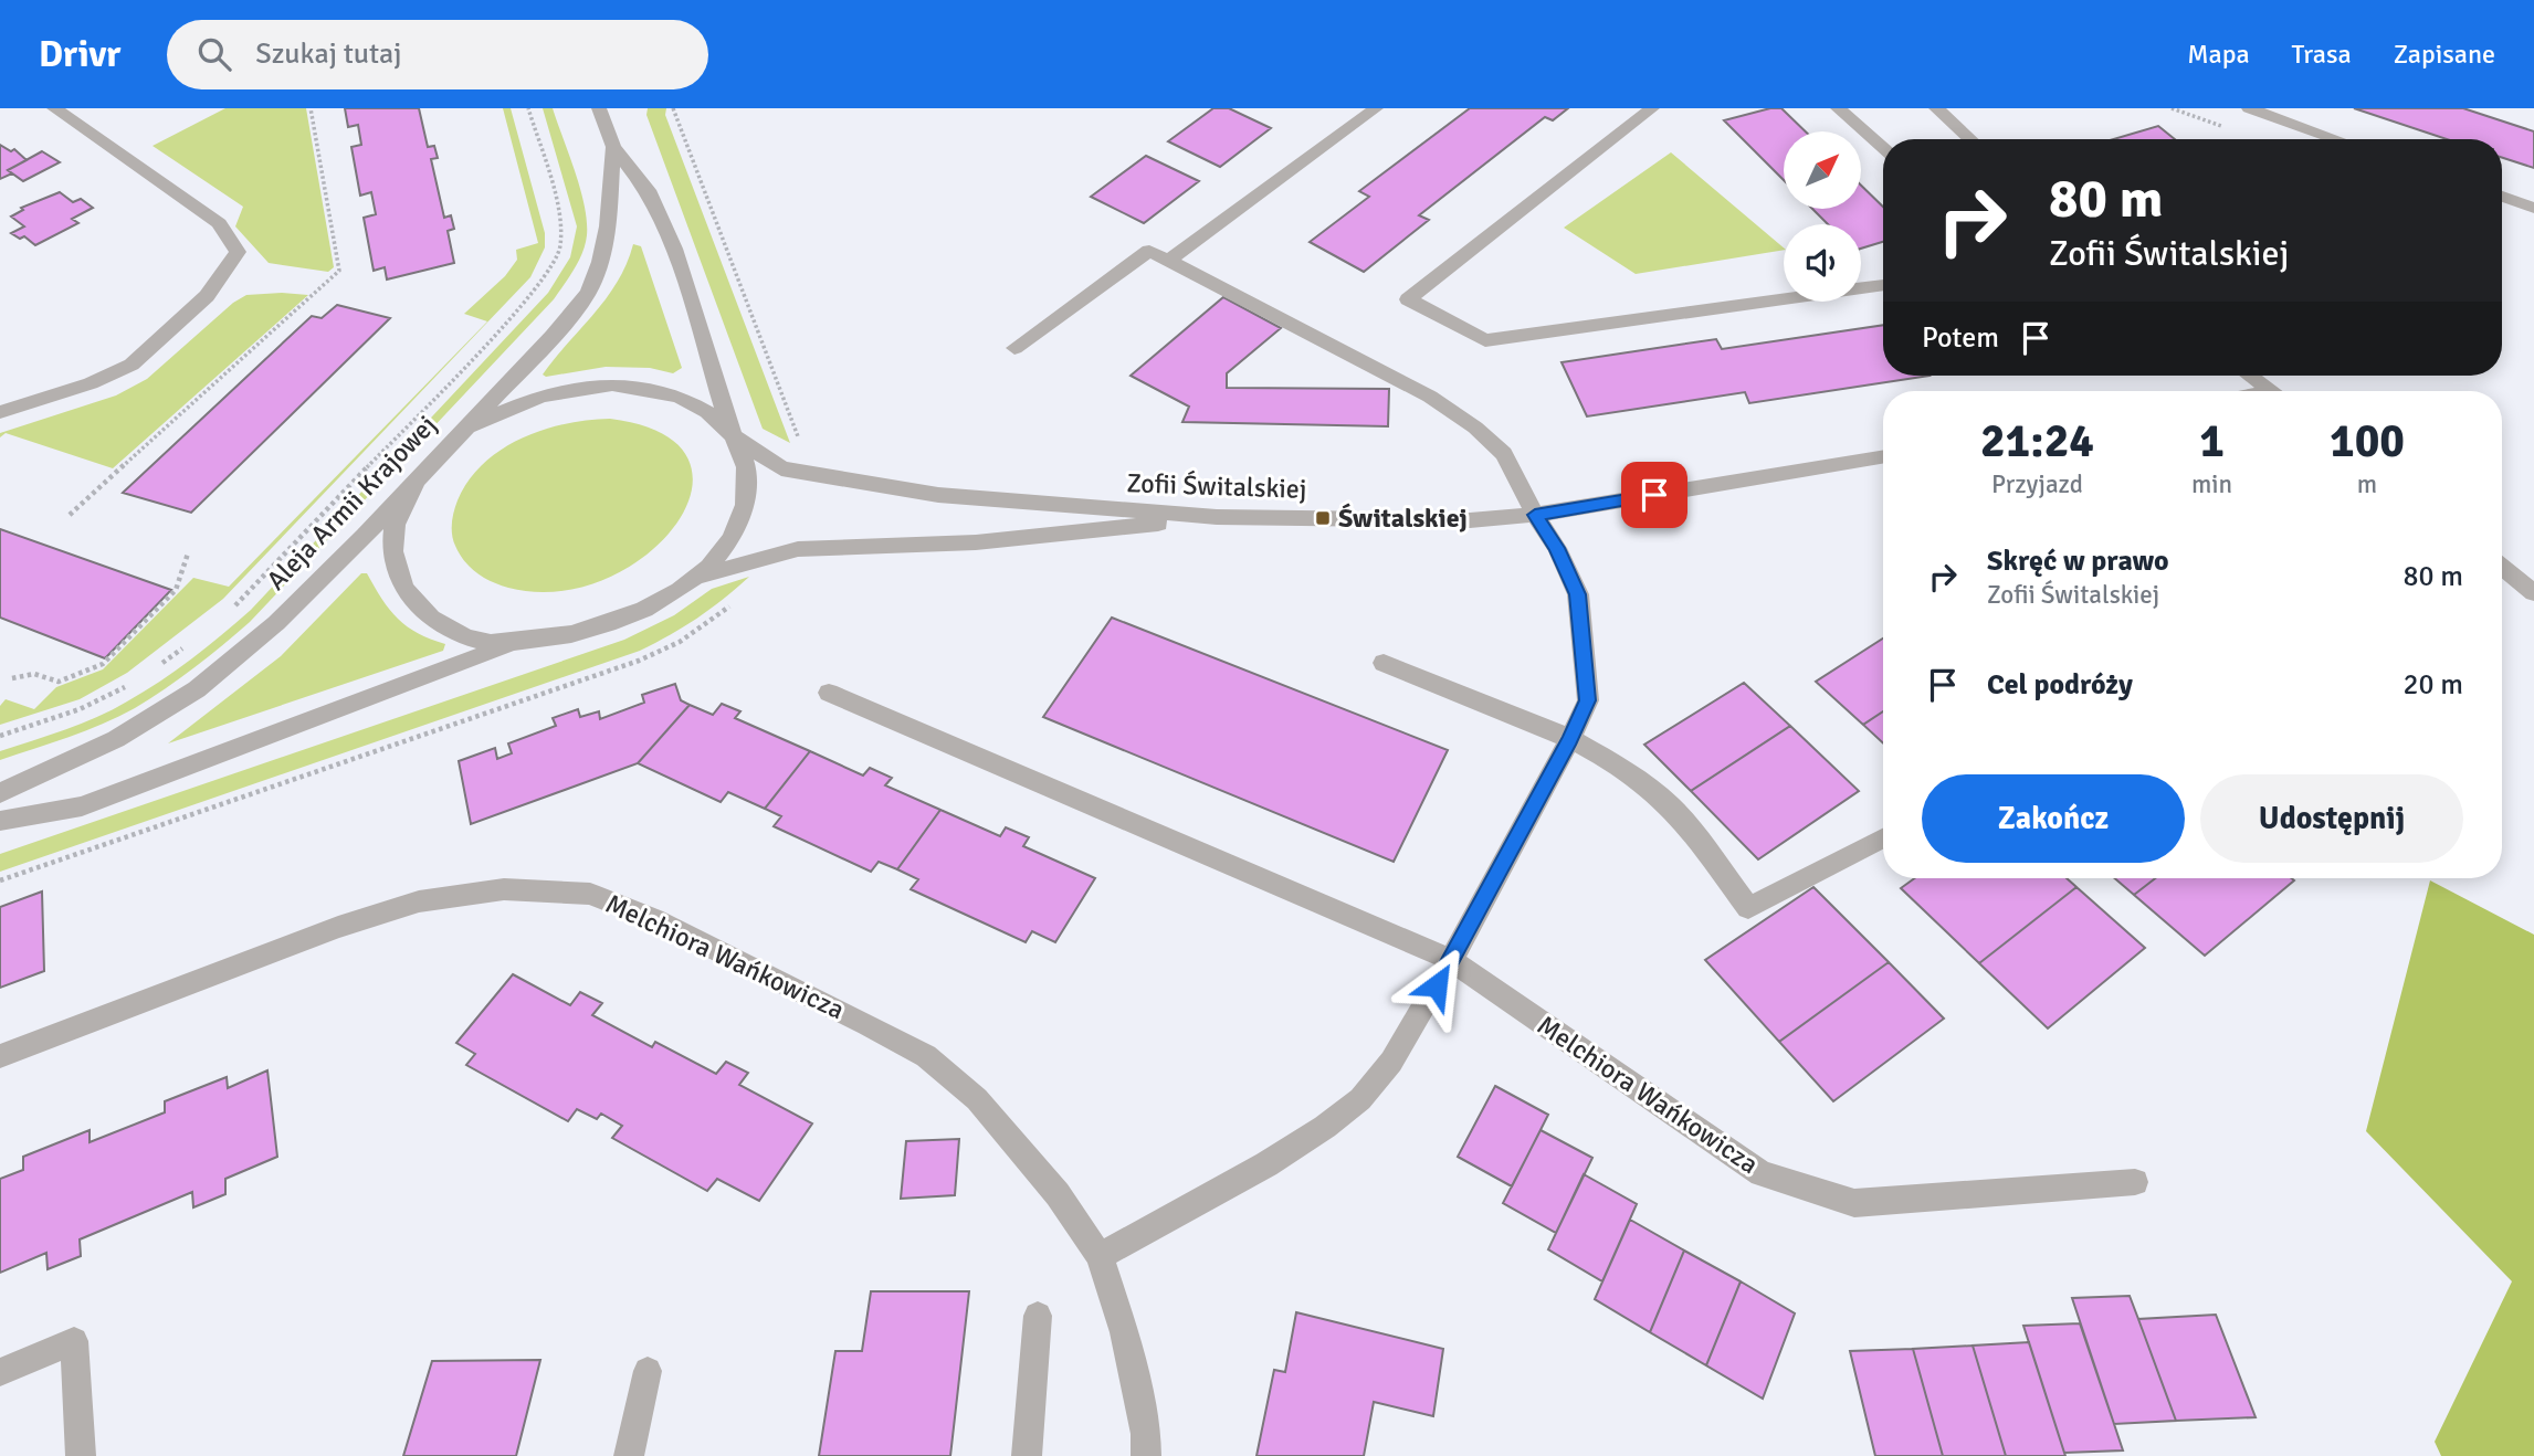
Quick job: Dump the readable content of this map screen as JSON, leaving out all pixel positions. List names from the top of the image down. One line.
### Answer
{"streets":{"street":["Zofii Świtalskiej","Aleja Armii Krajowej","Melchiora Wańkowicza"]},"crossings":[["Zofii Świtalskiej","Aleja Armii Krajowej"]],"places":{"transit":["Świtalskiej"]},"north":"top right","page":{"header":"Drivr","search":"Szukaj tutaj","nav":["Mapa","Trasa","Zapisane"],"turn":["80 m","Zofii Świtalskiej"],"then":"Potem","eta":["21:24","Przyjazd","1","min","100","m"],"list":[{"name":"Skręć w prawo","note":"Zofii Świtalskiej","value":"80 m"},{"name":"Cel podróży","value":"20 m"}],"buttons":["Zakończ","Udostępnij"]}}
